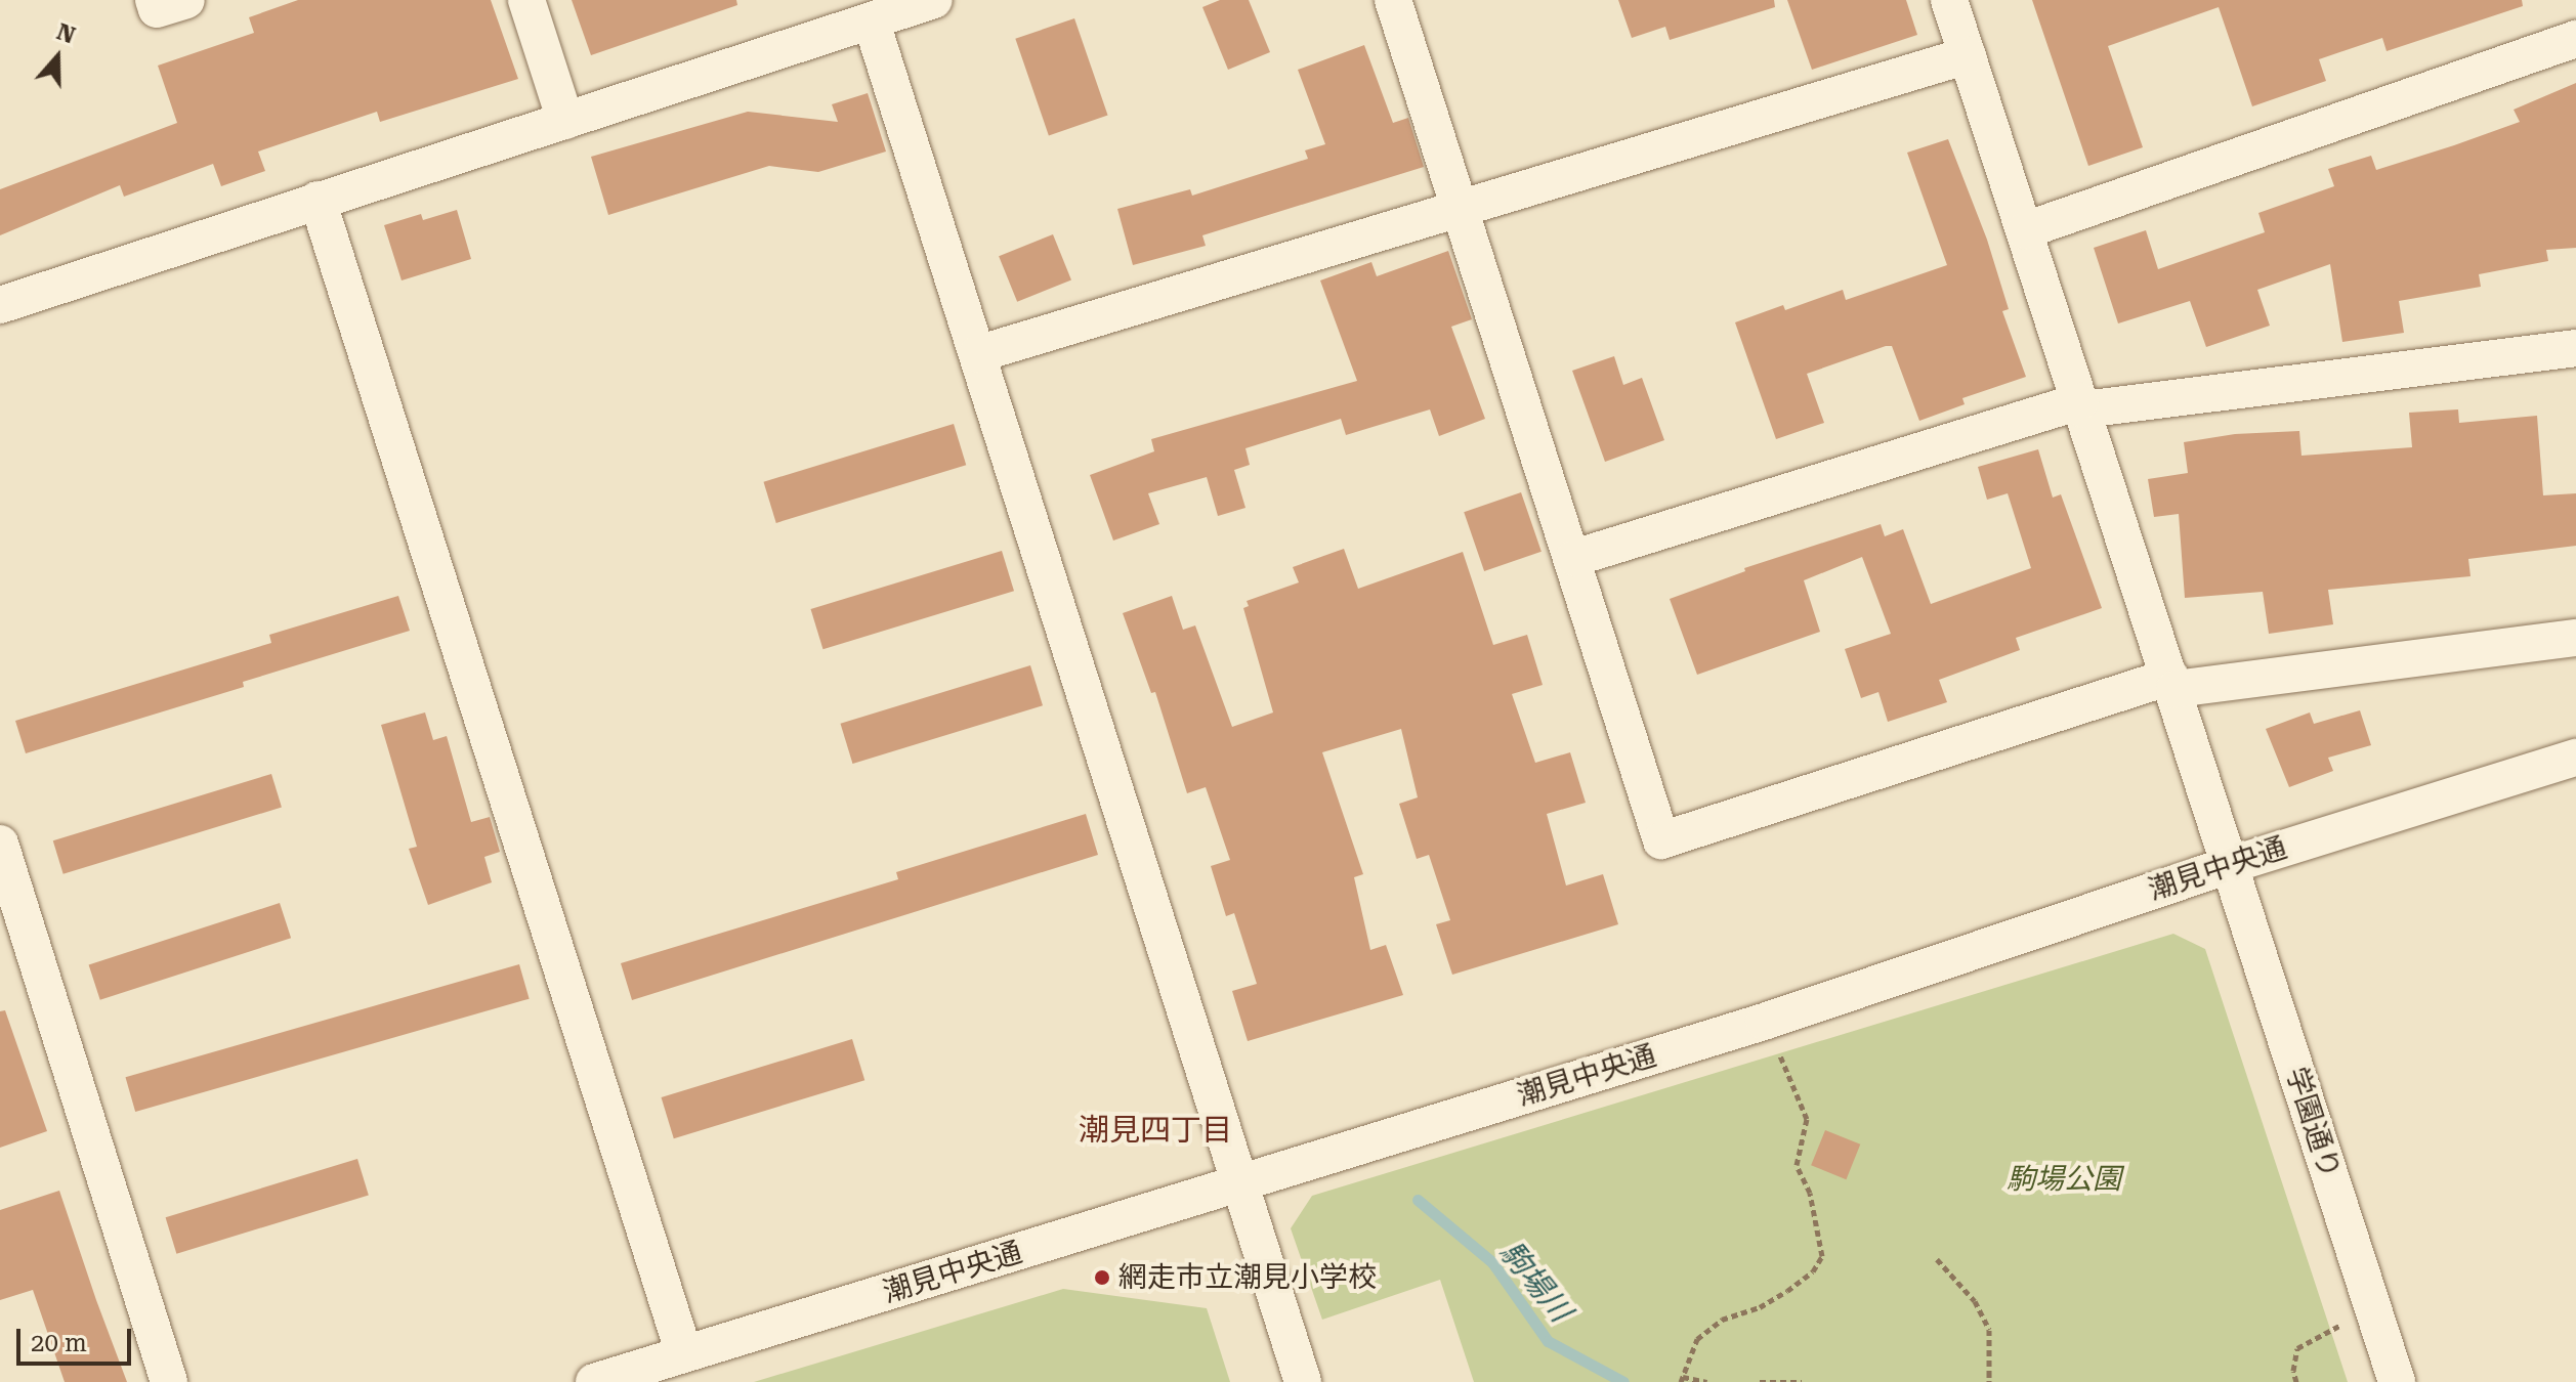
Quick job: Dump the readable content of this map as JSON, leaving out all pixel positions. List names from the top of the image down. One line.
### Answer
{"streets":{"street":["潮見中央通","学園通り"]},"crossings":[["潮見中央通","学園通り"]],"districts":["潮見四丁目"],"water":["駒場川"],"parks":["駒場公園"],"places":["網走市立潮見小学校"],"scale_bar":"20 m","north":"top"}
